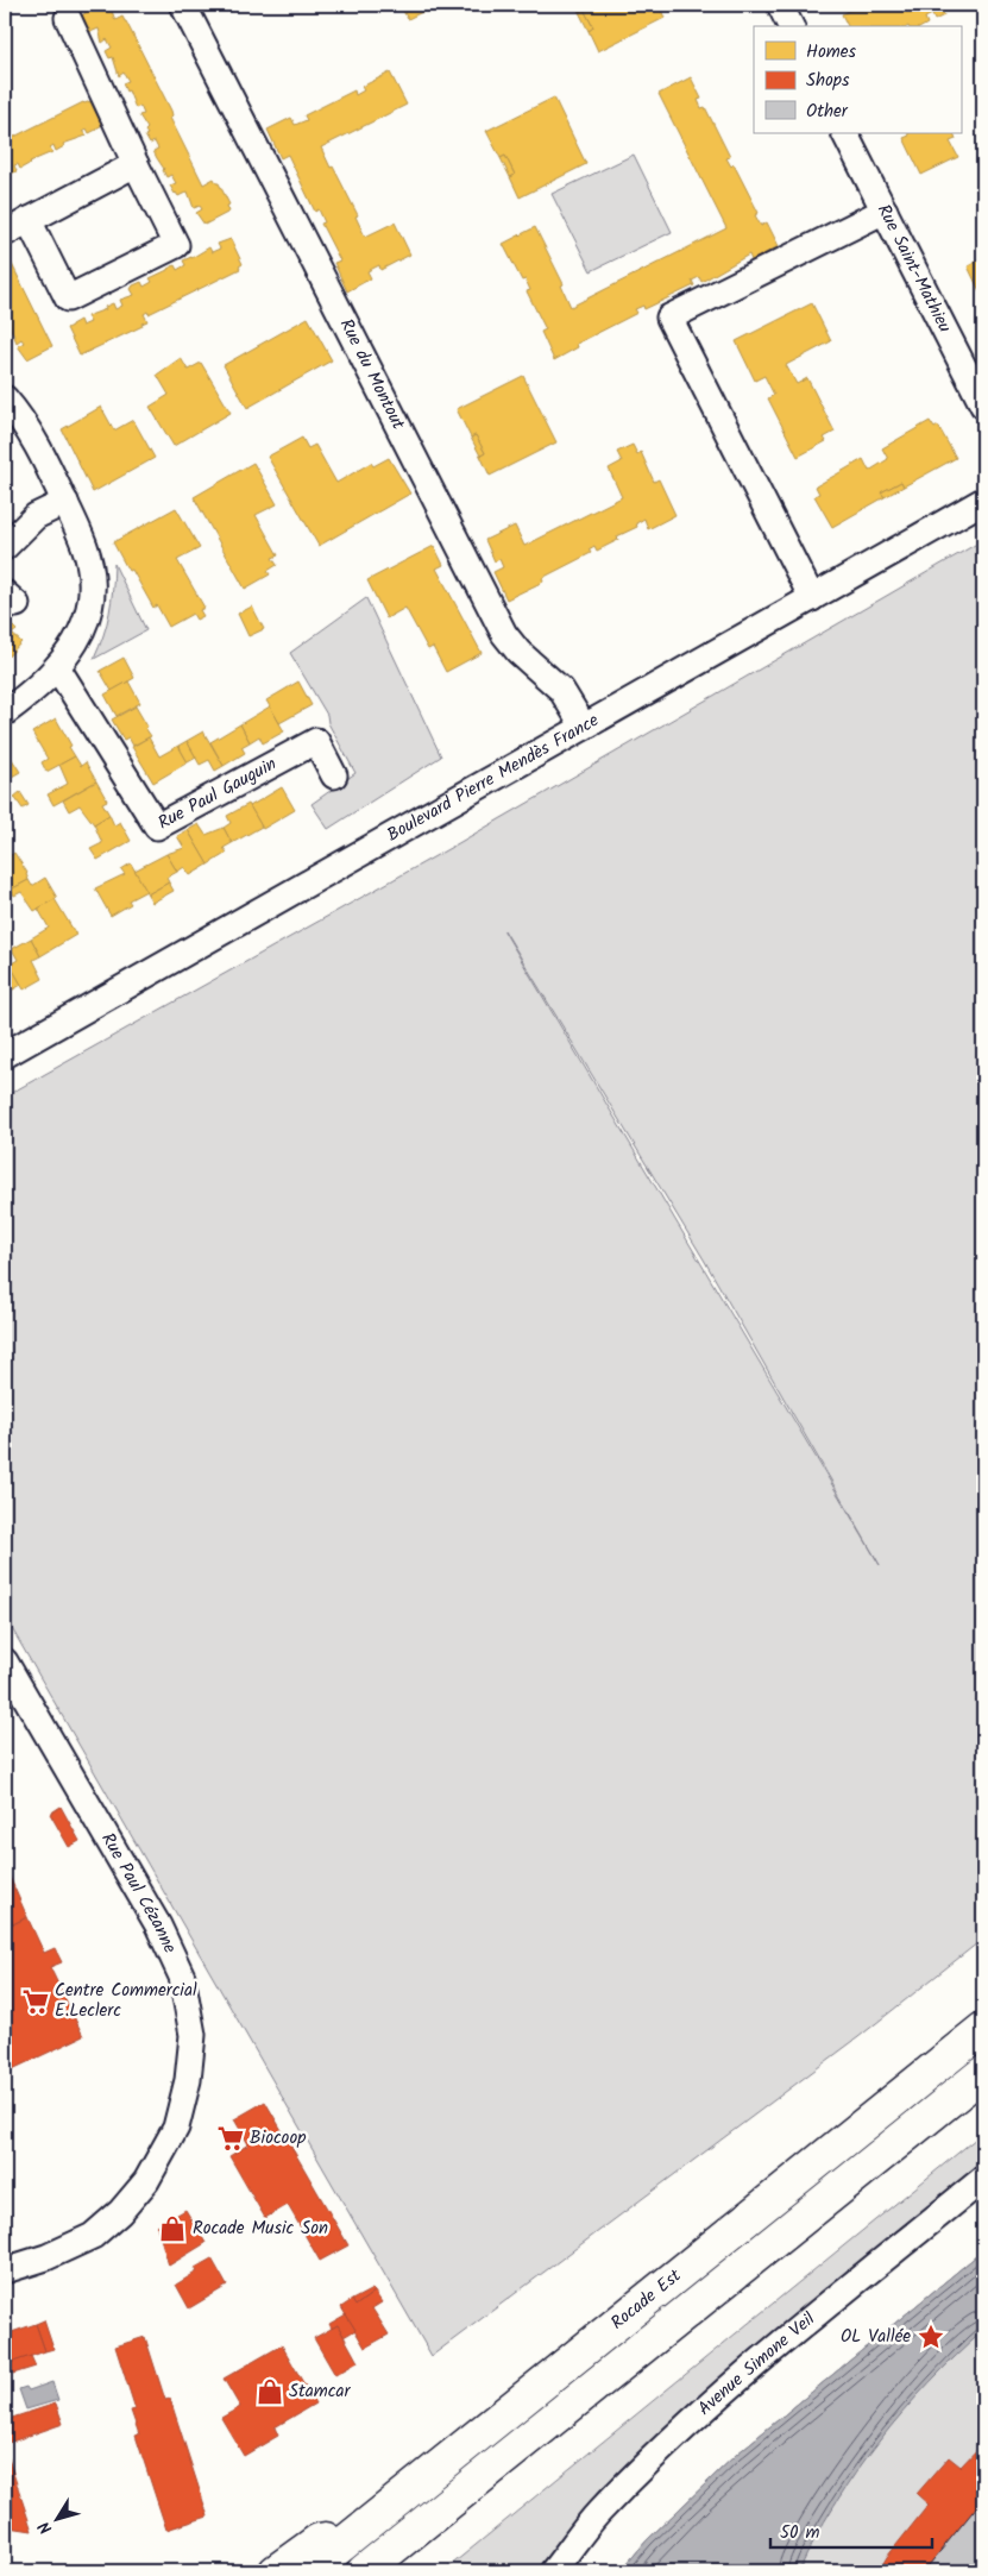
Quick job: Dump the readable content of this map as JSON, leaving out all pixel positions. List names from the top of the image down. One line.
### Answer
{"streets":{"highway":["Rocade Est"],"street":["Rue Saint-Mathieu","Rue du Montout","Boulevard Pierre Mendès France","Rue Paul Gauguin","Rue Paul Cézanne","Avenue Simone Veil"]},"crossings":[["Rue du Montout","Boulevard Pierre Mendès France"]],"places":{"supermarket":["Centre Commercial E.Leclerc","Biocoop"],"shop":["Rocade Music Son","Stamcar"],"place":["OL Vallée"]},"legend":["Homes","Shops","Other"],"scale_bar":"50 m","north":"bottom left"}
